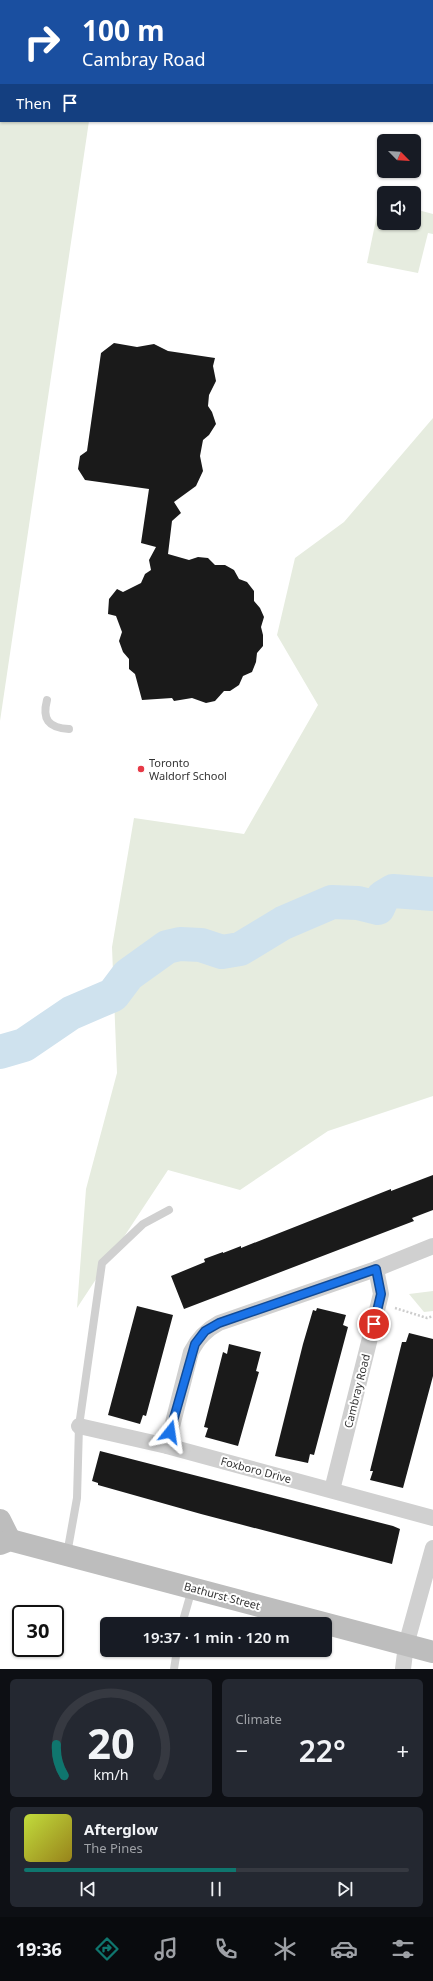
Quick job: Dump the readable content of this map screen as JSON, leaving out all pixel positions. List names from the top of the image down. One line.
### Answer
{"streets":{"main road":["Bathurst Street"],"street":["Cambray Road","Foxboro Drive"]},"crossings":[["Cambray Road","Foxboro Drive"]],"places":["Toronto Waldorf School"],"north":"bottom right","page":{"turn":["100 m","Cambray Road"],"then":"Then","limit":"30","trip":"19:37 · 1 min · 120 m","tile":"Climate","heat":["−","22°","+"],"song":["Afterglow","The Pines"],"tabs":"19:36","gauge":["20","km/h"]}}
